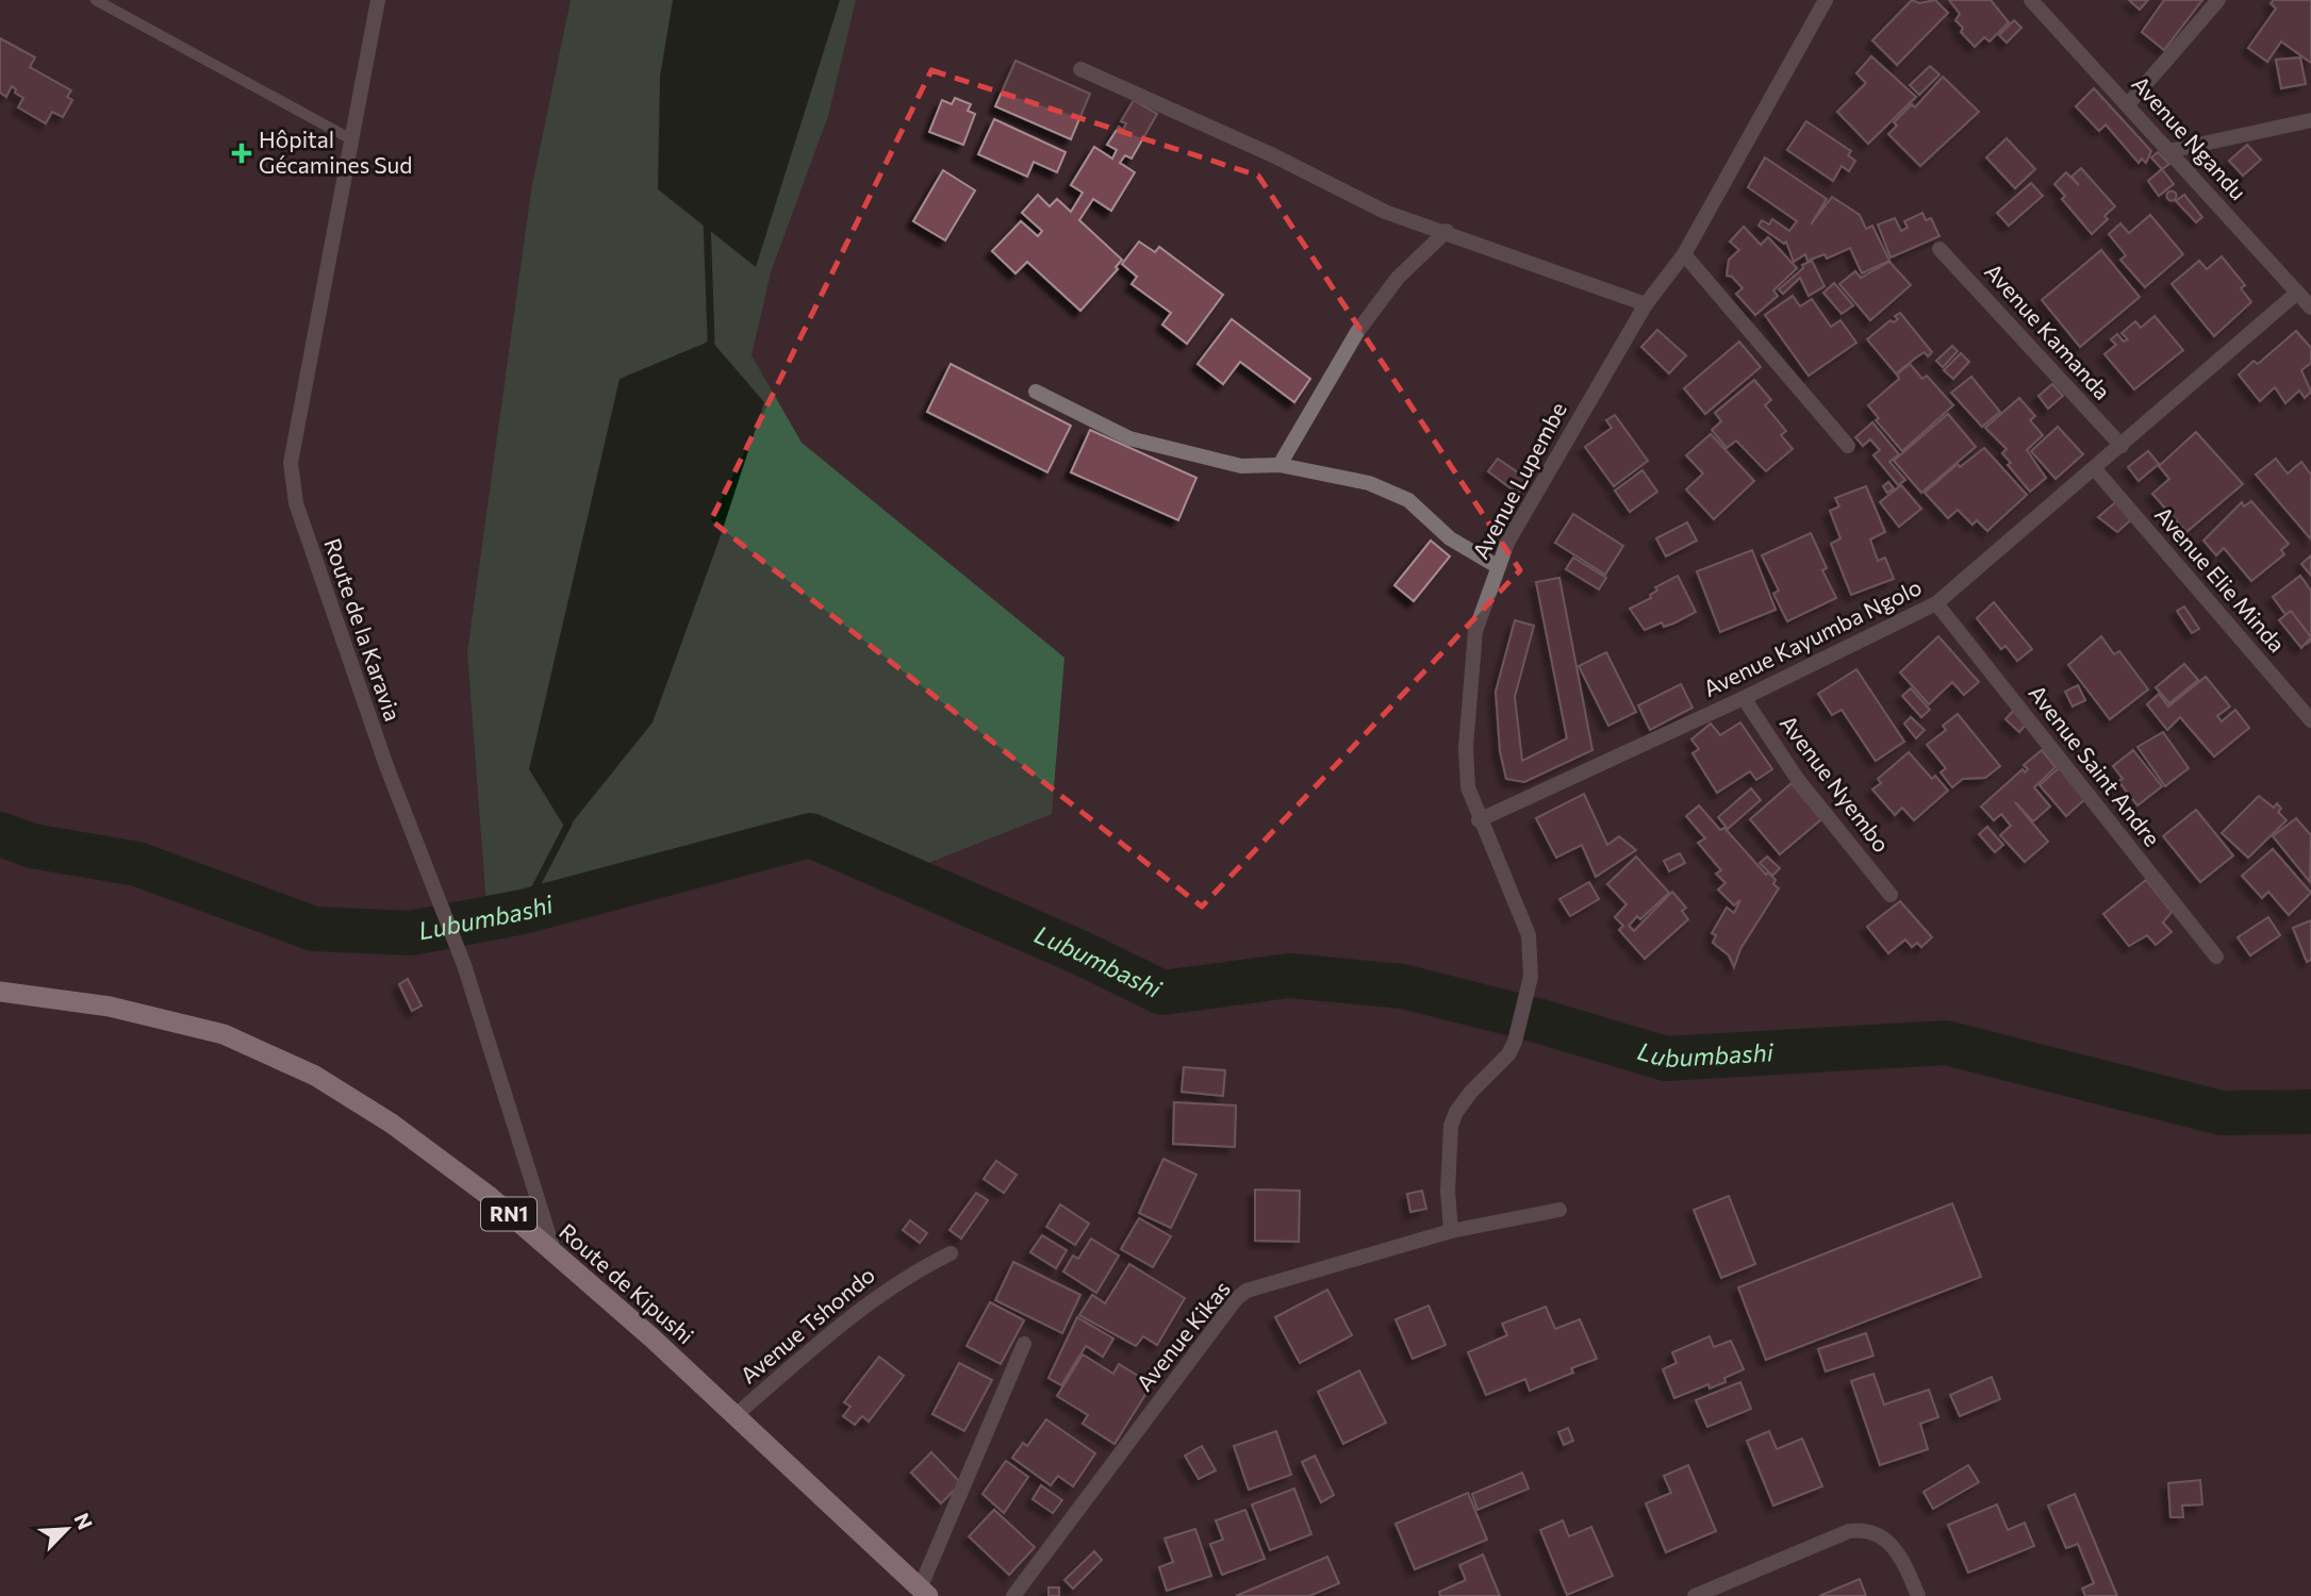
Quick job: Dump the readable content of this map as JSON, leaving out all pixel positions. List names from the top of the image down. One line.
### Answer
{"streets":{"highway":["RN1","Route de Kipushi"],"street":["Avenue Ngandu","Avenue Kamanda","Avenue Lupembe","Avenue Elie Minda","Route de la Karavia","Avenue Kayumba Ngolo","Avenue Saint Andre","Avenue Nyembo","Avenue Tshondo","Avenue Kikas"]},"crossings":[["Avenue Ngandu","Avenue Kayumba Ngolo"],["Avenue Kamanda","Avenue Kayumba Ngolo"],["Avenue Lupembe","Avenue Kayumba Ngolo"],["Avenue Lupembe","Avenue Kikas"],["Avenue Elie Minda","Avenue Kayumba Ngolo"],["Route de la Karavia","Route de Kipushi"],["Avenue Kayumba Ngolo","Avenue Saint Andre"],["Avenue Kayumba Ngolo","Avenue Nyembo"],["Route de Kipushi","Avenue Tshondo"]],"water":["Lubumbashi"],"places":{"health":["Hôpital Gécamines Sud"]},"north":"top right"}
